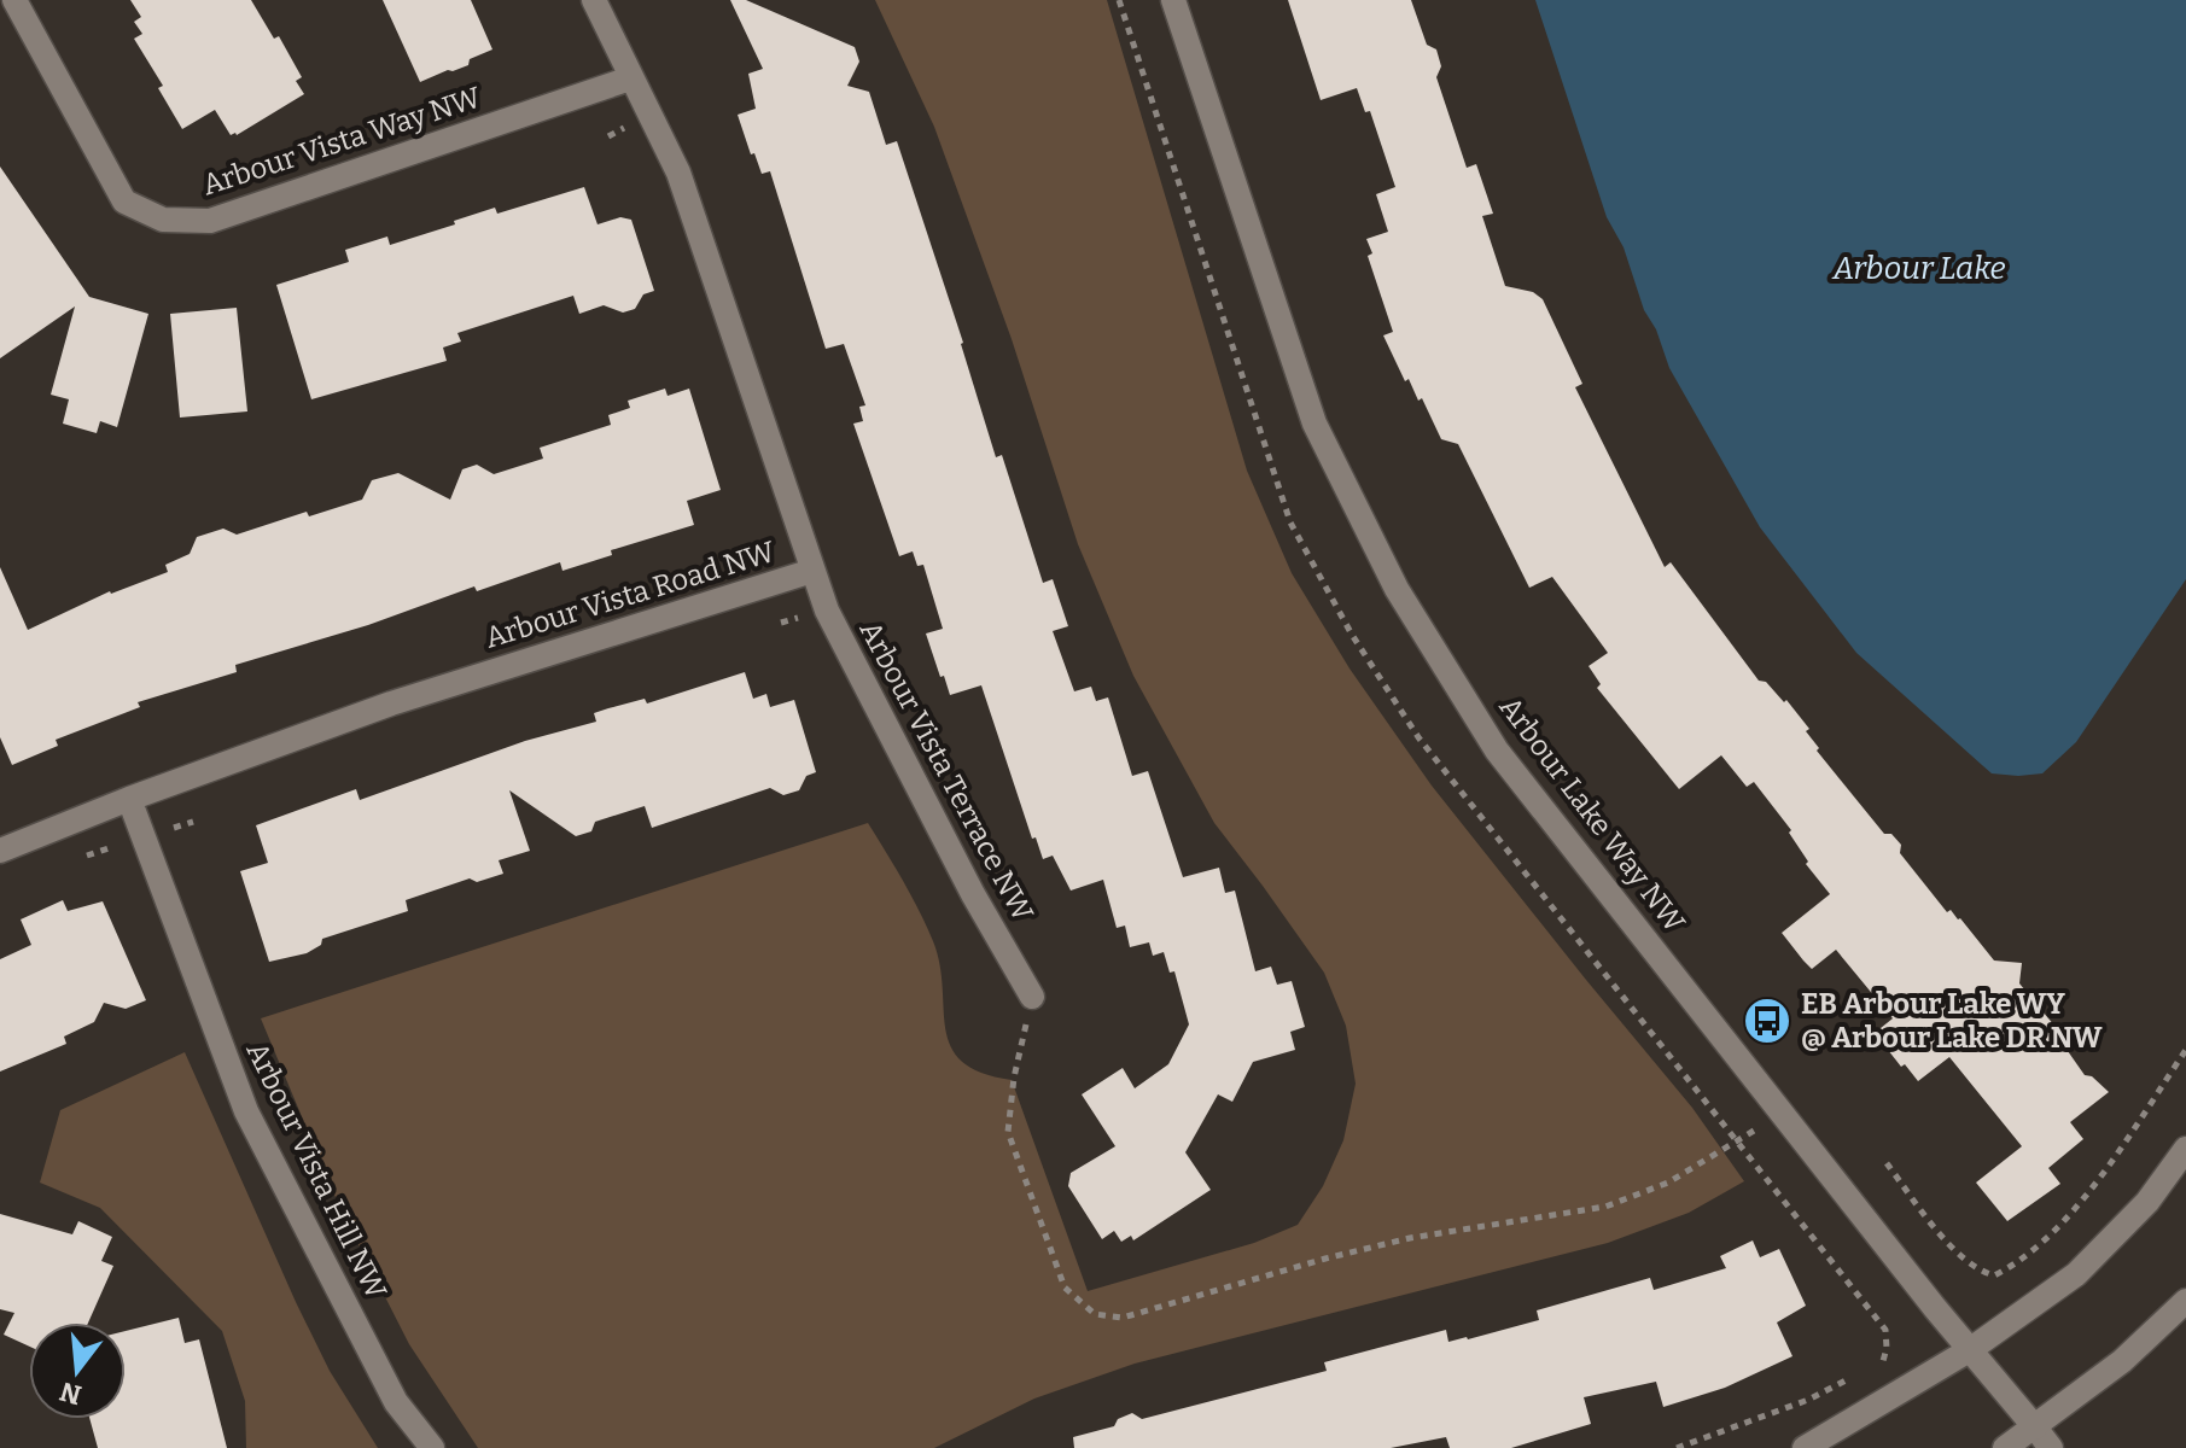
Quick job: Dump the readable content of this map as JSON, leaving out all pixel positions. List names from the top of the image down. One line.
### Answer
{"streets":{"street":["Arbour Vista Way NW","Arbour Vista Road NW","Arbour Vista Terrace NW","Arbour Lake Way NW","Arbour Vista Hill NW"]},"crossings":[["Arbour Vista Way NW","Arbour Vista Road NW"],["Arbour Vista Road NW","Arbour Vista Terrace NW"],["Arbour Vista Road NW","Arbour Vista Hill NW"]],"water":["Arbour Lake"],"places":{"bus stop":["EB Arbour Lake WY @ Arbour Lake DR NW"]},"north":"bottom"}
